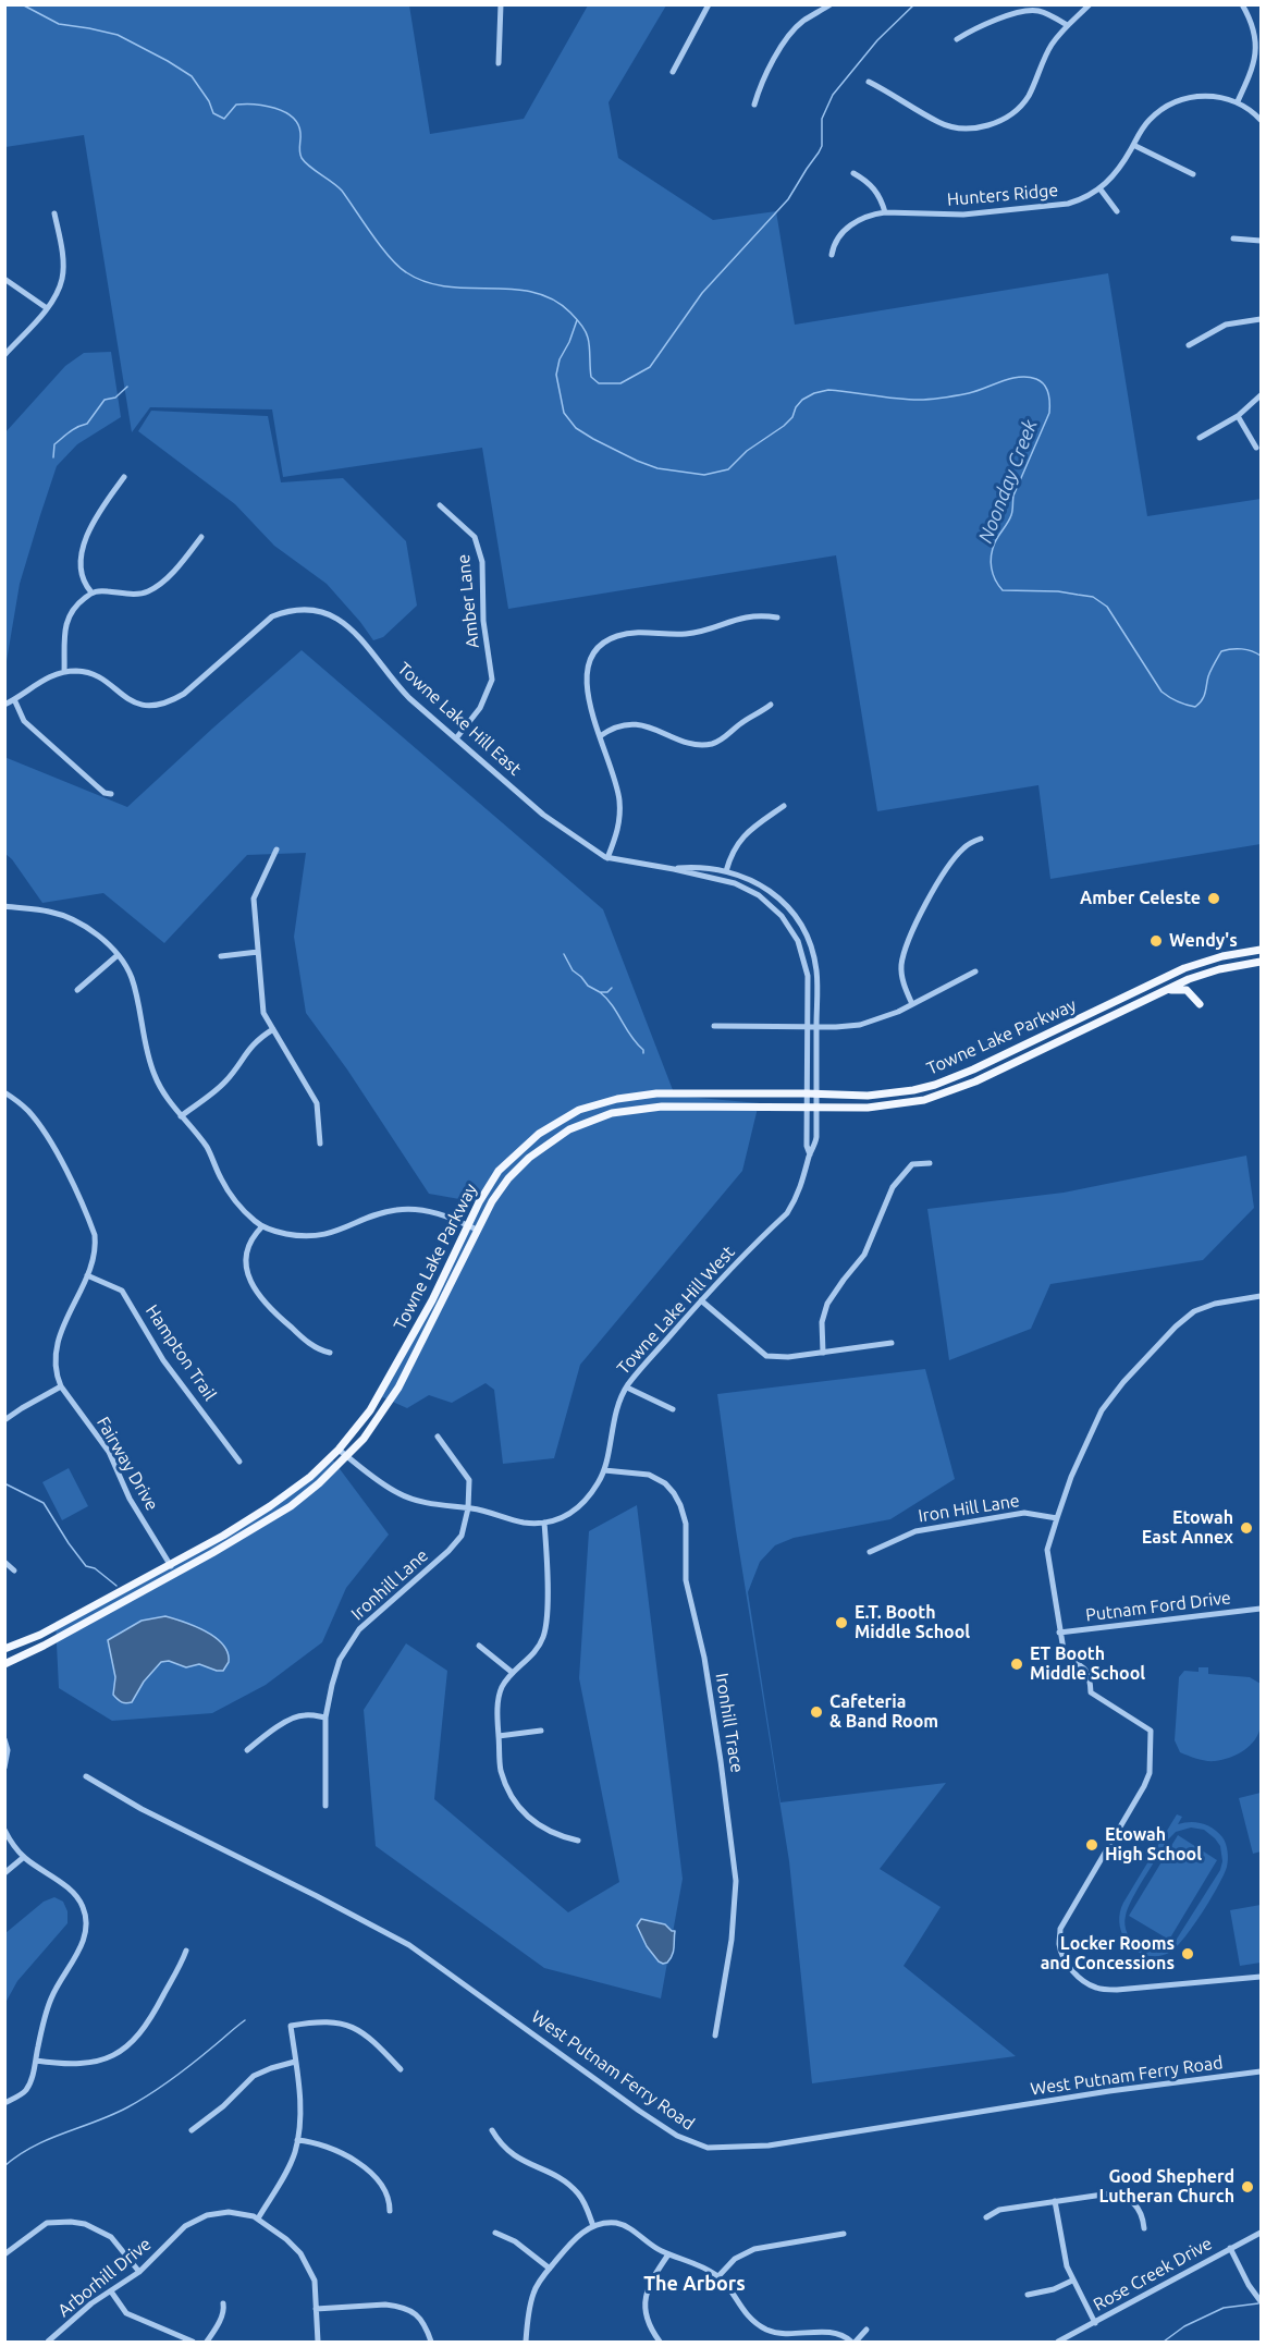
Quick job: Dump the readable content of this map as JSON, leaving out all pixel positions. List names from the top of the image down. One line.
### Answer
{"streets":{"main road":["Towne Lake Parkway"],"street":["Hunters Ridge","Amber Lane","Towne Lake Hill East","Towne Lake Hill West","Hampton Trail","Fairway Drive","Iron Hill Lane","Ironhill Lane","Putnam Ford Drive","Ironhill Trace","West Putnam Ferry Road","Rose Creek Drive","Arborhill Drive"]},"crossings":[["Amber Lane","Towne Lake Hill East"],["Towne Lake Hill East","Towne Lake Parkway"],["Towne Lake Hill East","Towne Lake Hill West"],["Towne Lake Parkway","Towne Lake Hill West"],["Towne Lake Parkway","Fairway Drive"],["Towne Lake Hill West","Ironhill Lane"],["Towne Lake Hill West","Ironhill Trace"],["Hampton Trail","Fairway Drive"]],"districts":["The Arbors"],"water":["Noonday Creek"],"places":["Amber Celeste","Wendy's","Etowah East Annex","E.T. Booth Middle School","ET Booth Middle School","Cafeteria & Band Room","Etowah High School","Locker Rooms and Concessions","Good Shepherd Lutheran Church"]}
